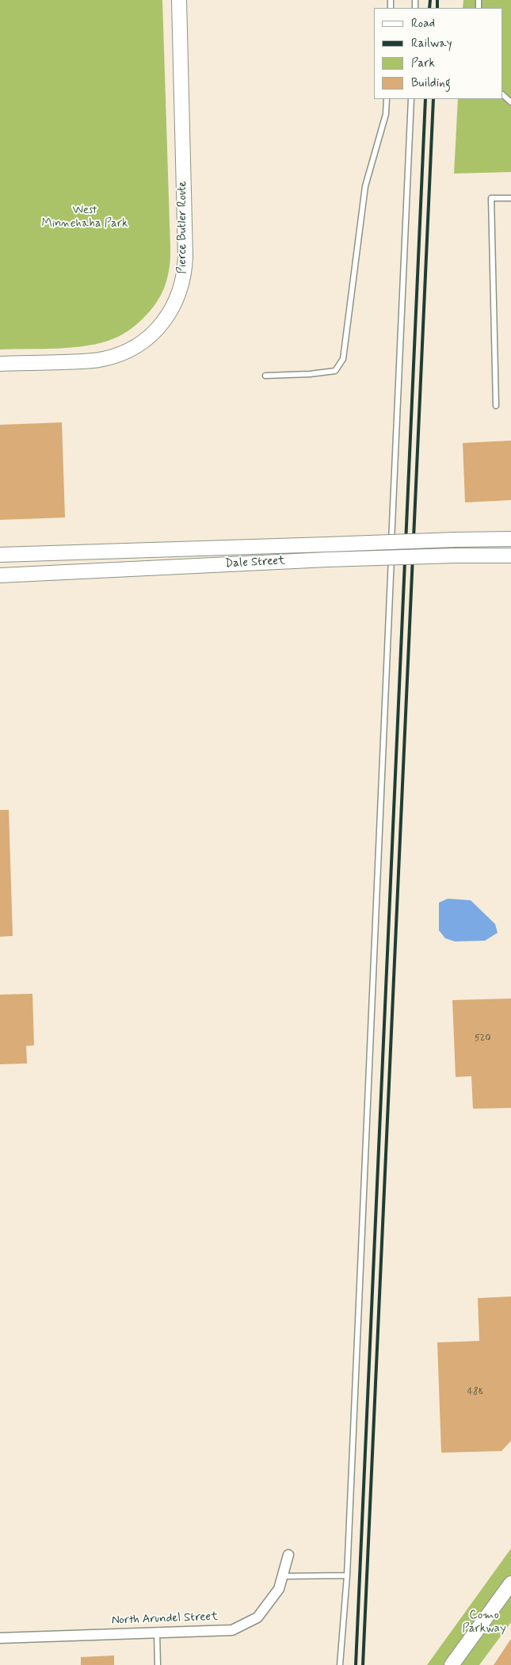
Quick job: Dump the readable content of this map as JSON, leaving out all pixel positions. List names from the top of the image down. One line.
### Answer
{"streets":{"main road":["Pierce Butler Route","Dale Street"],"street":["North Arundel Street"]},"parks":["West Minnehaha Park","Como Parkway"],"house_numbers":["520","488"],"legend":["Road","Railway","Park","Building"]}
